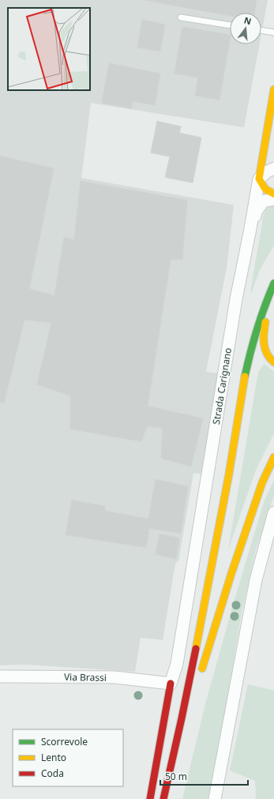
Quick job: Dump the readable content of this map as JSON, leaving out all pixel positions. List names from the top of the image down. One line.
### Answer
{"streets":{"main road":["Strada Carignano"],"street":["Via Brassi"]},"crossings":[["Strada Carignano","Via Brassi"]],"legend":["Scorrevole","Lento","Coda"],"scale_bar":"50 m","north":"top"}
